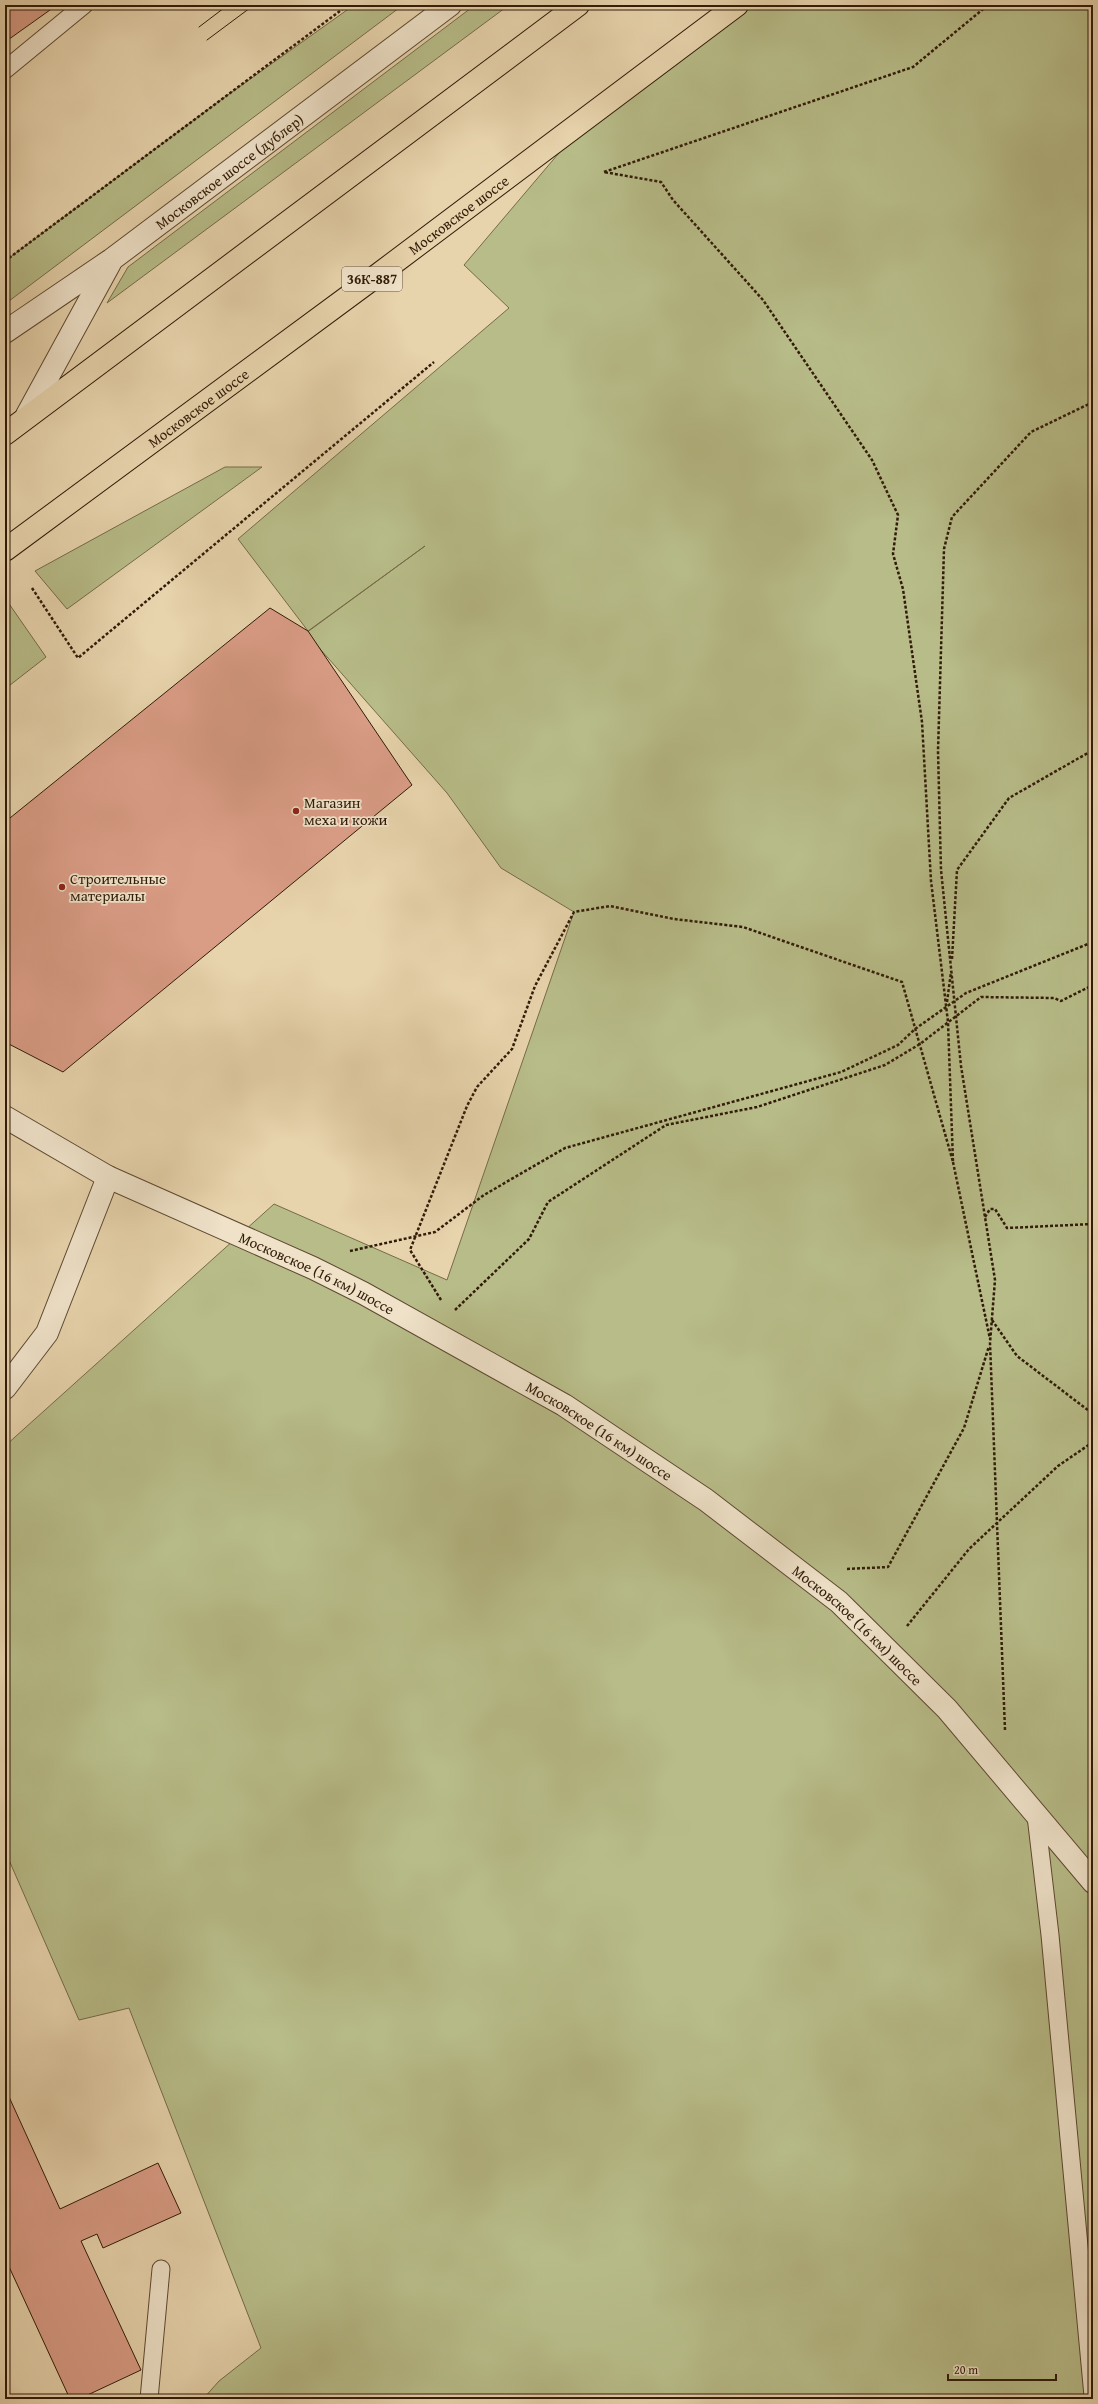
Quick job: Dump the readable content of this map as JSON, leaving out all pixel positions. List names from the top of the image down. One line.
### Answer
{"streets":{"main road":["Московское шоссе","36К-887"],"street":["Московское шоссе (дублер)","Московское (16 км) шоссе"]},"places":["Магазин меха и кожи","Строительные материалы"],"scale_bar":"20 m"}
